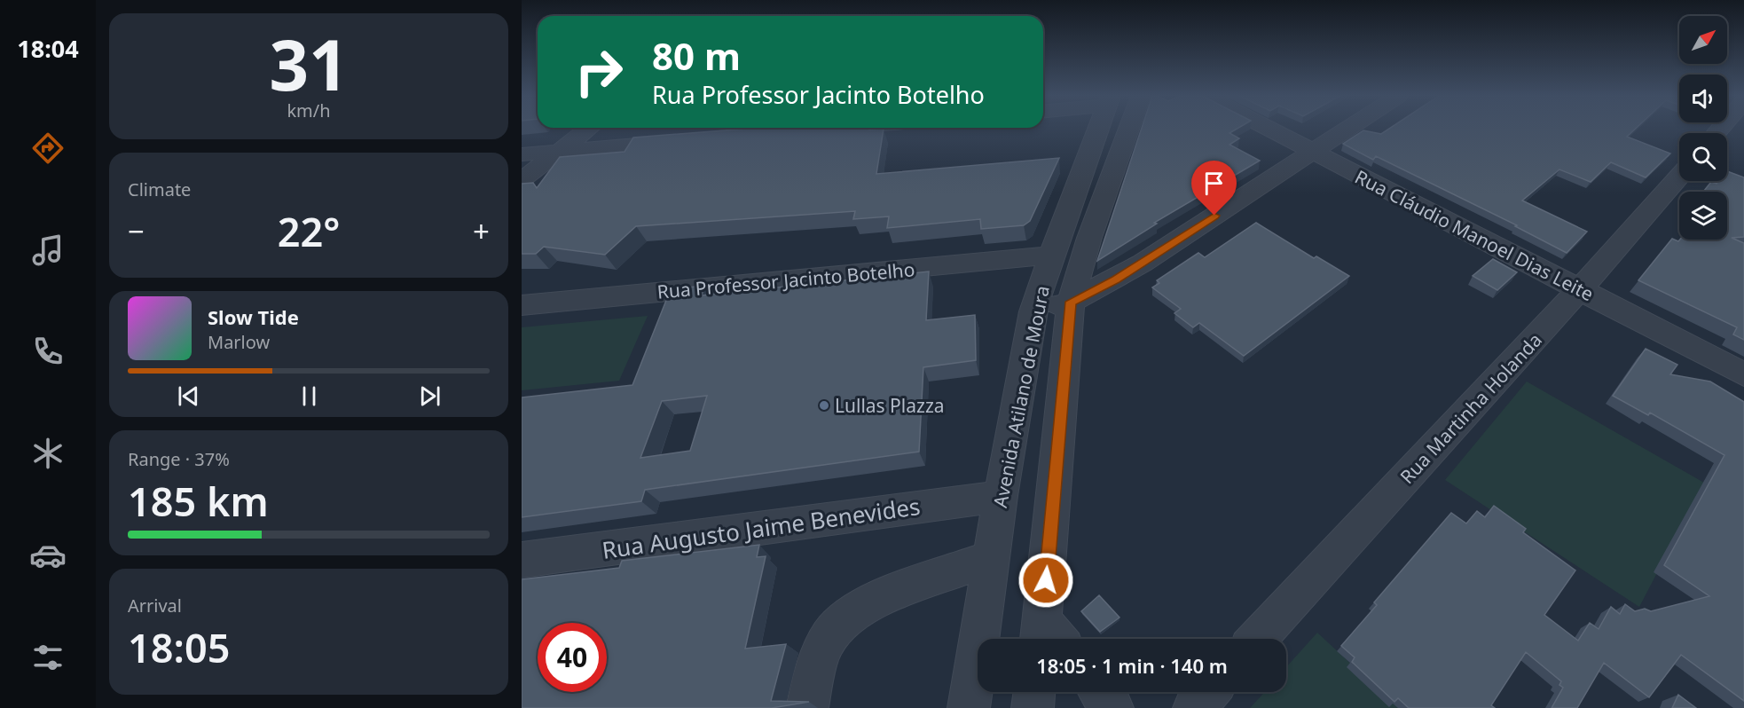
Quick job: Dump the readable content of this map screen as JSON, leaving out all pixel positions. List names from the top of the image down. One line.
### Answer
{"streets":{"street":["Rua Cláudio Manoel Dias Leite","Rua Professor Jacinto Botelho","Avenida Atilano de Moura","Rua Martinha Holanda","Rua Augusto Jaime Benevides"]},"crossings":[["Rua Cláudio Manoel Dias Leite","Rua Martinha Holanda"],["Rua Professor Jacinto Botelho","Avenida Atilano de Moura"],["Avenida Atilano de Moura","Rua Augusto Jaime Benevides"]],"places":["Lullas Plazza"],"north":"top right","page":{"tabs":"18:04","tile":[["31","km/h"],"Climate",["Range · 37%","185 km"],["Arrival","18:05"]],"turn":["80 m","Rua Professor Jacinto Botelho"],"heat":["−","22°","+"],"song":["Slow Tide","Marlow"],"limit":"40","trip":"18:05 · 1 min · 140 m"}}
